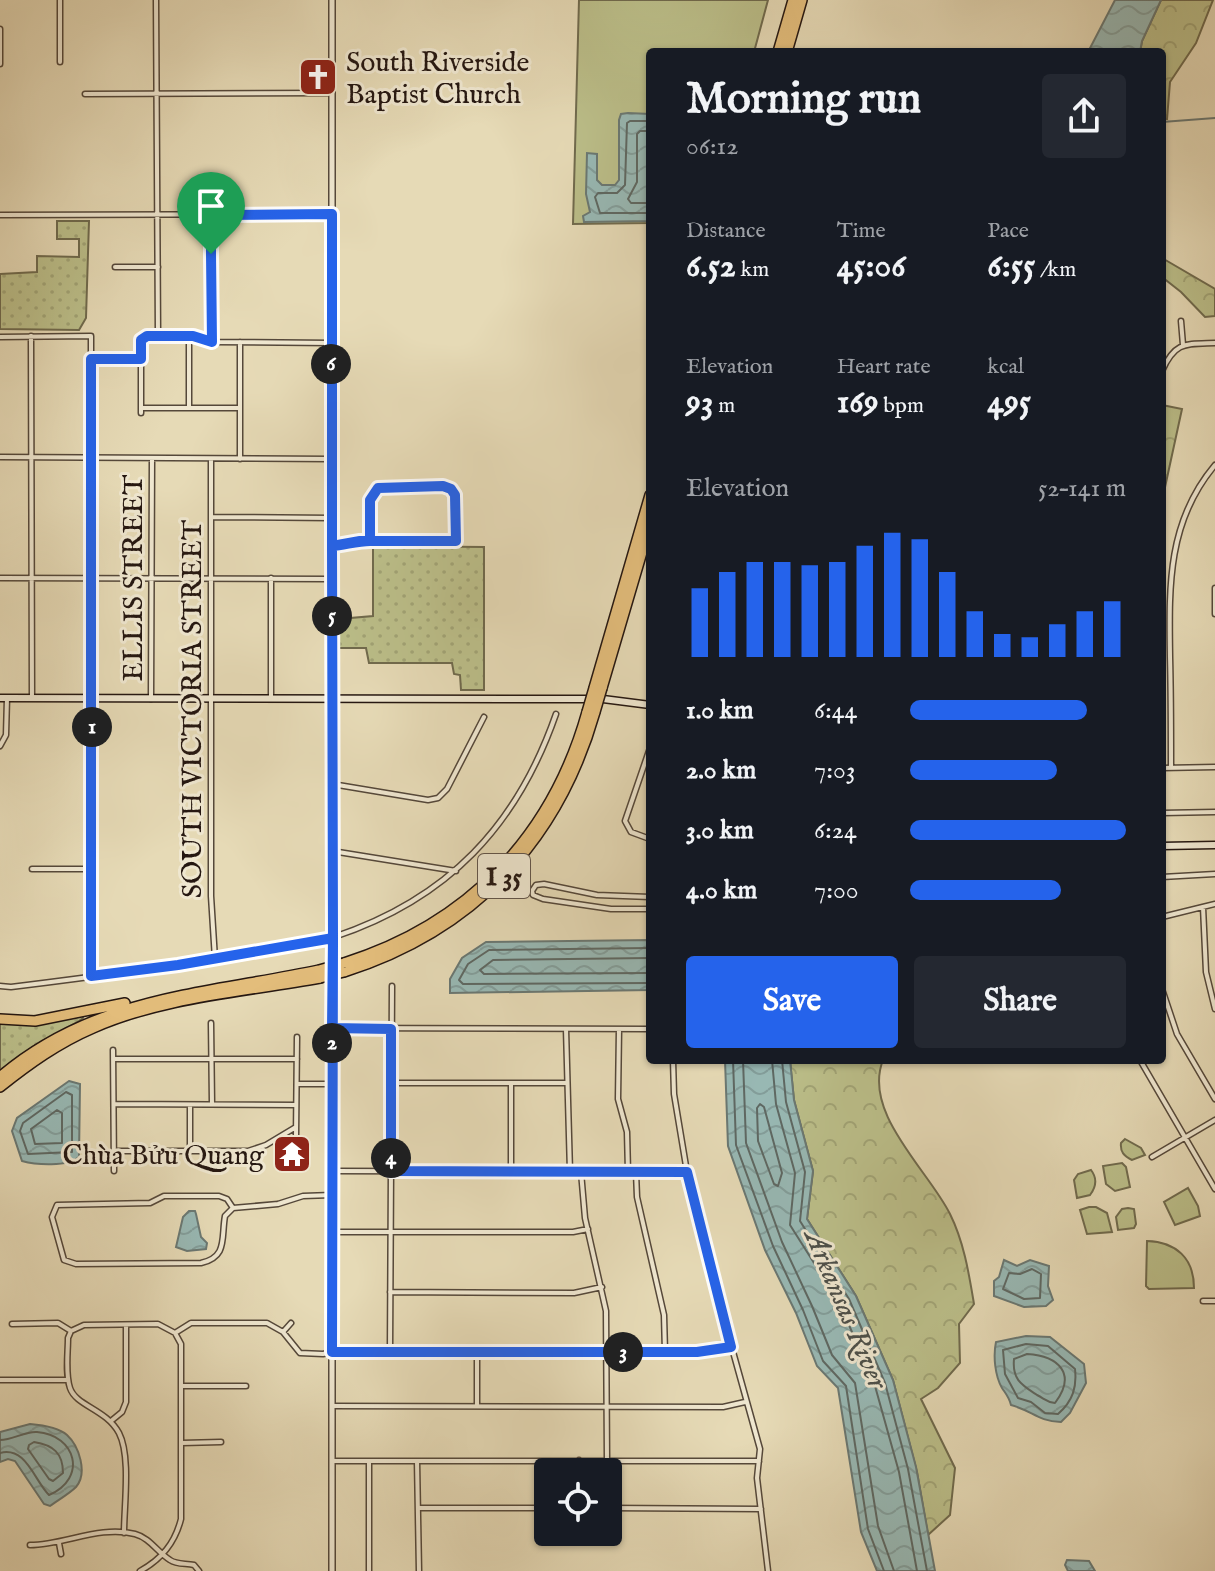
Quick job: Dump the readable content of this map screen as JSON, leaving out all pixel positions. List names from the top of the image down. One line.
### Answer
{"streets":{"highway":["I 35"],"street":["ELLIS STREET","SOUTH VICTORIA STREET"]},"water":["Arkansas River"],"places":{"church":["South Riverside Baptist Church"],"temple":["Chùa Bửu Quang"]},"page":{"heading":["Morning run","06:12"],"stats":[["Distance","6.52 km"],["Time","45:06"],["Pace","6:55 /km"],["Elevation","93 m"],["Heart rate","169 bpm"],["kcal","495"]],"pins":["6","5","1","2","4","3"],"chart":["Elevation","52–141 m"],"list":[{"name":"1.0 km","note":"6:44"},{"name":"2.0 km","note":"7:03"},{"name":"3.0 km","note":"6:24"},{"name":"4.0 km","note":"7:00"}],"buttons":["Save","Share"]}}
